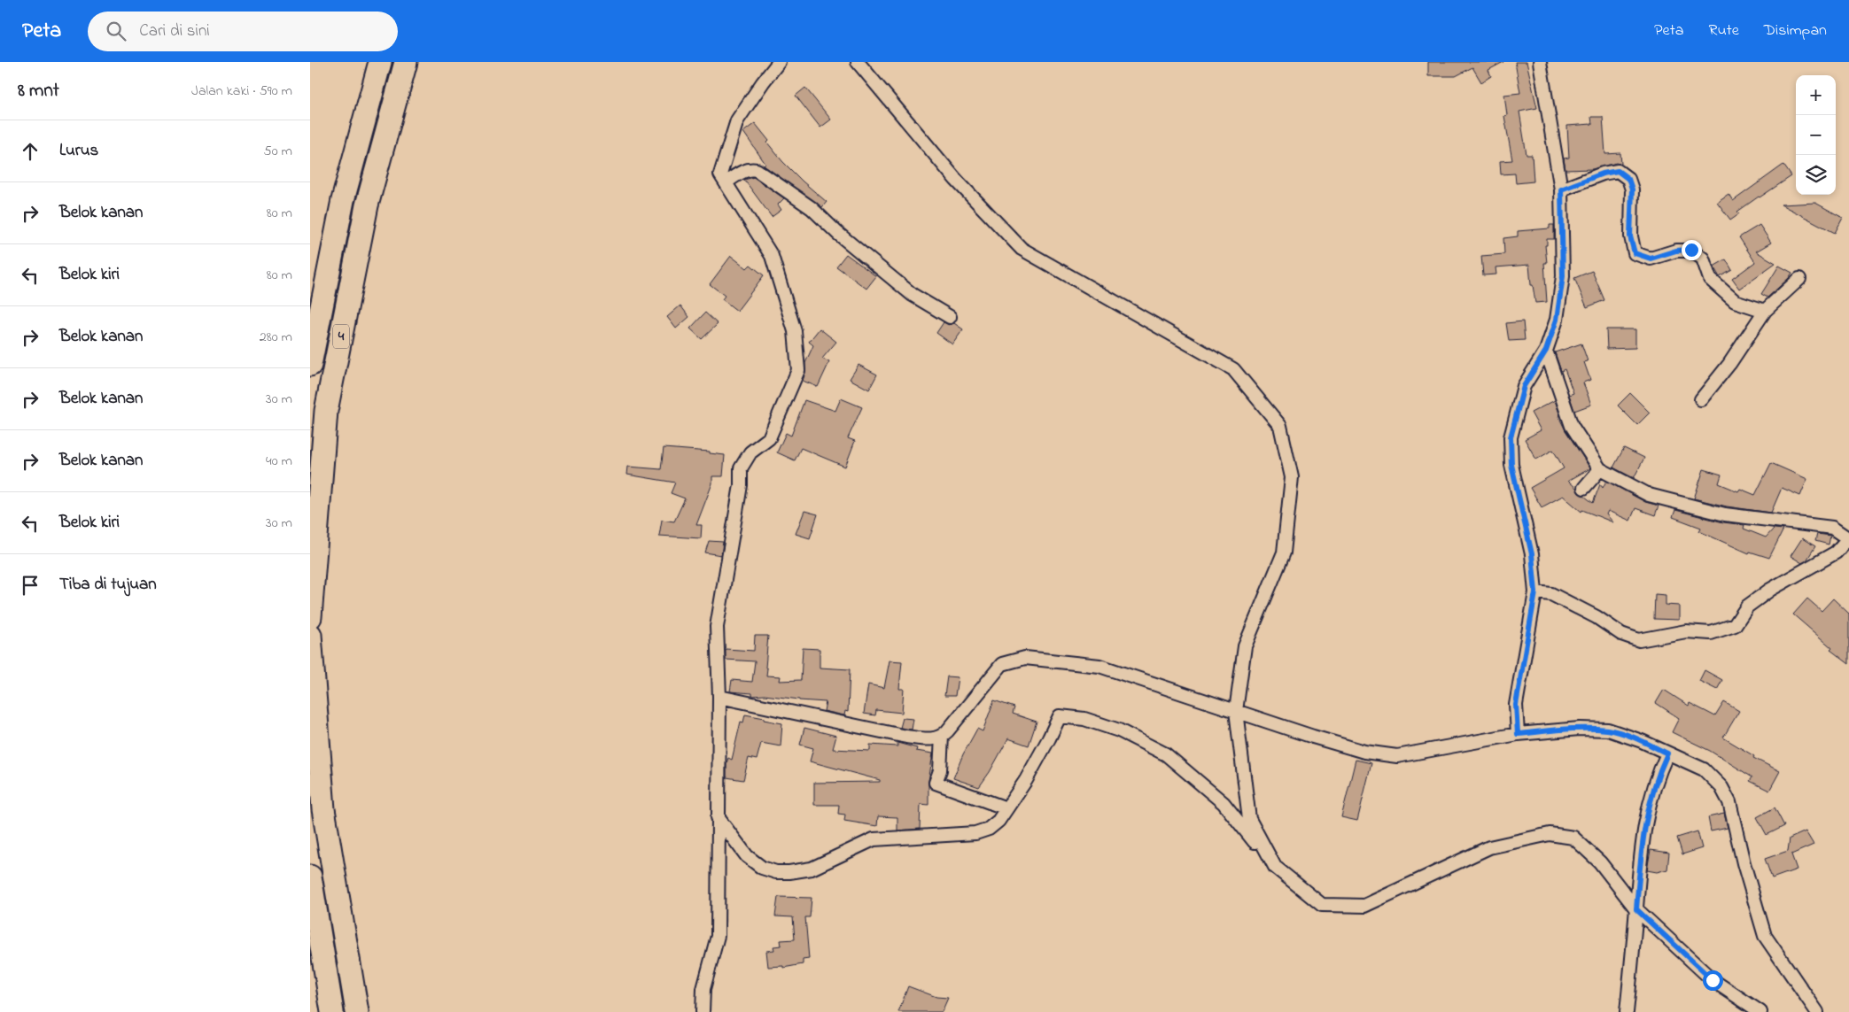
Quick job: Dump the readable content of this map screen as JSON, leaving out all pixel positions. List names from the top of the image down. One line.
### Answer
{"streets":{"highway":["4"]},"page":{"header":"Peta","search":"Cari di sini","nav":["Peta","Rute","Disimpan"],"heading":["8 mnt","Jalan kaki · 590 m"],"map_buttons":["+","−"],"list":[["Lurus","50 m"],["Belok kanan","80 m"],["Belok kiri","80 m"],["Belok kanan","280 m"],["Belok kanan","30 m"],["Belok kanan","40 m"],["Belok kiri","30 m"],"Tiba di tujuan"]}}
